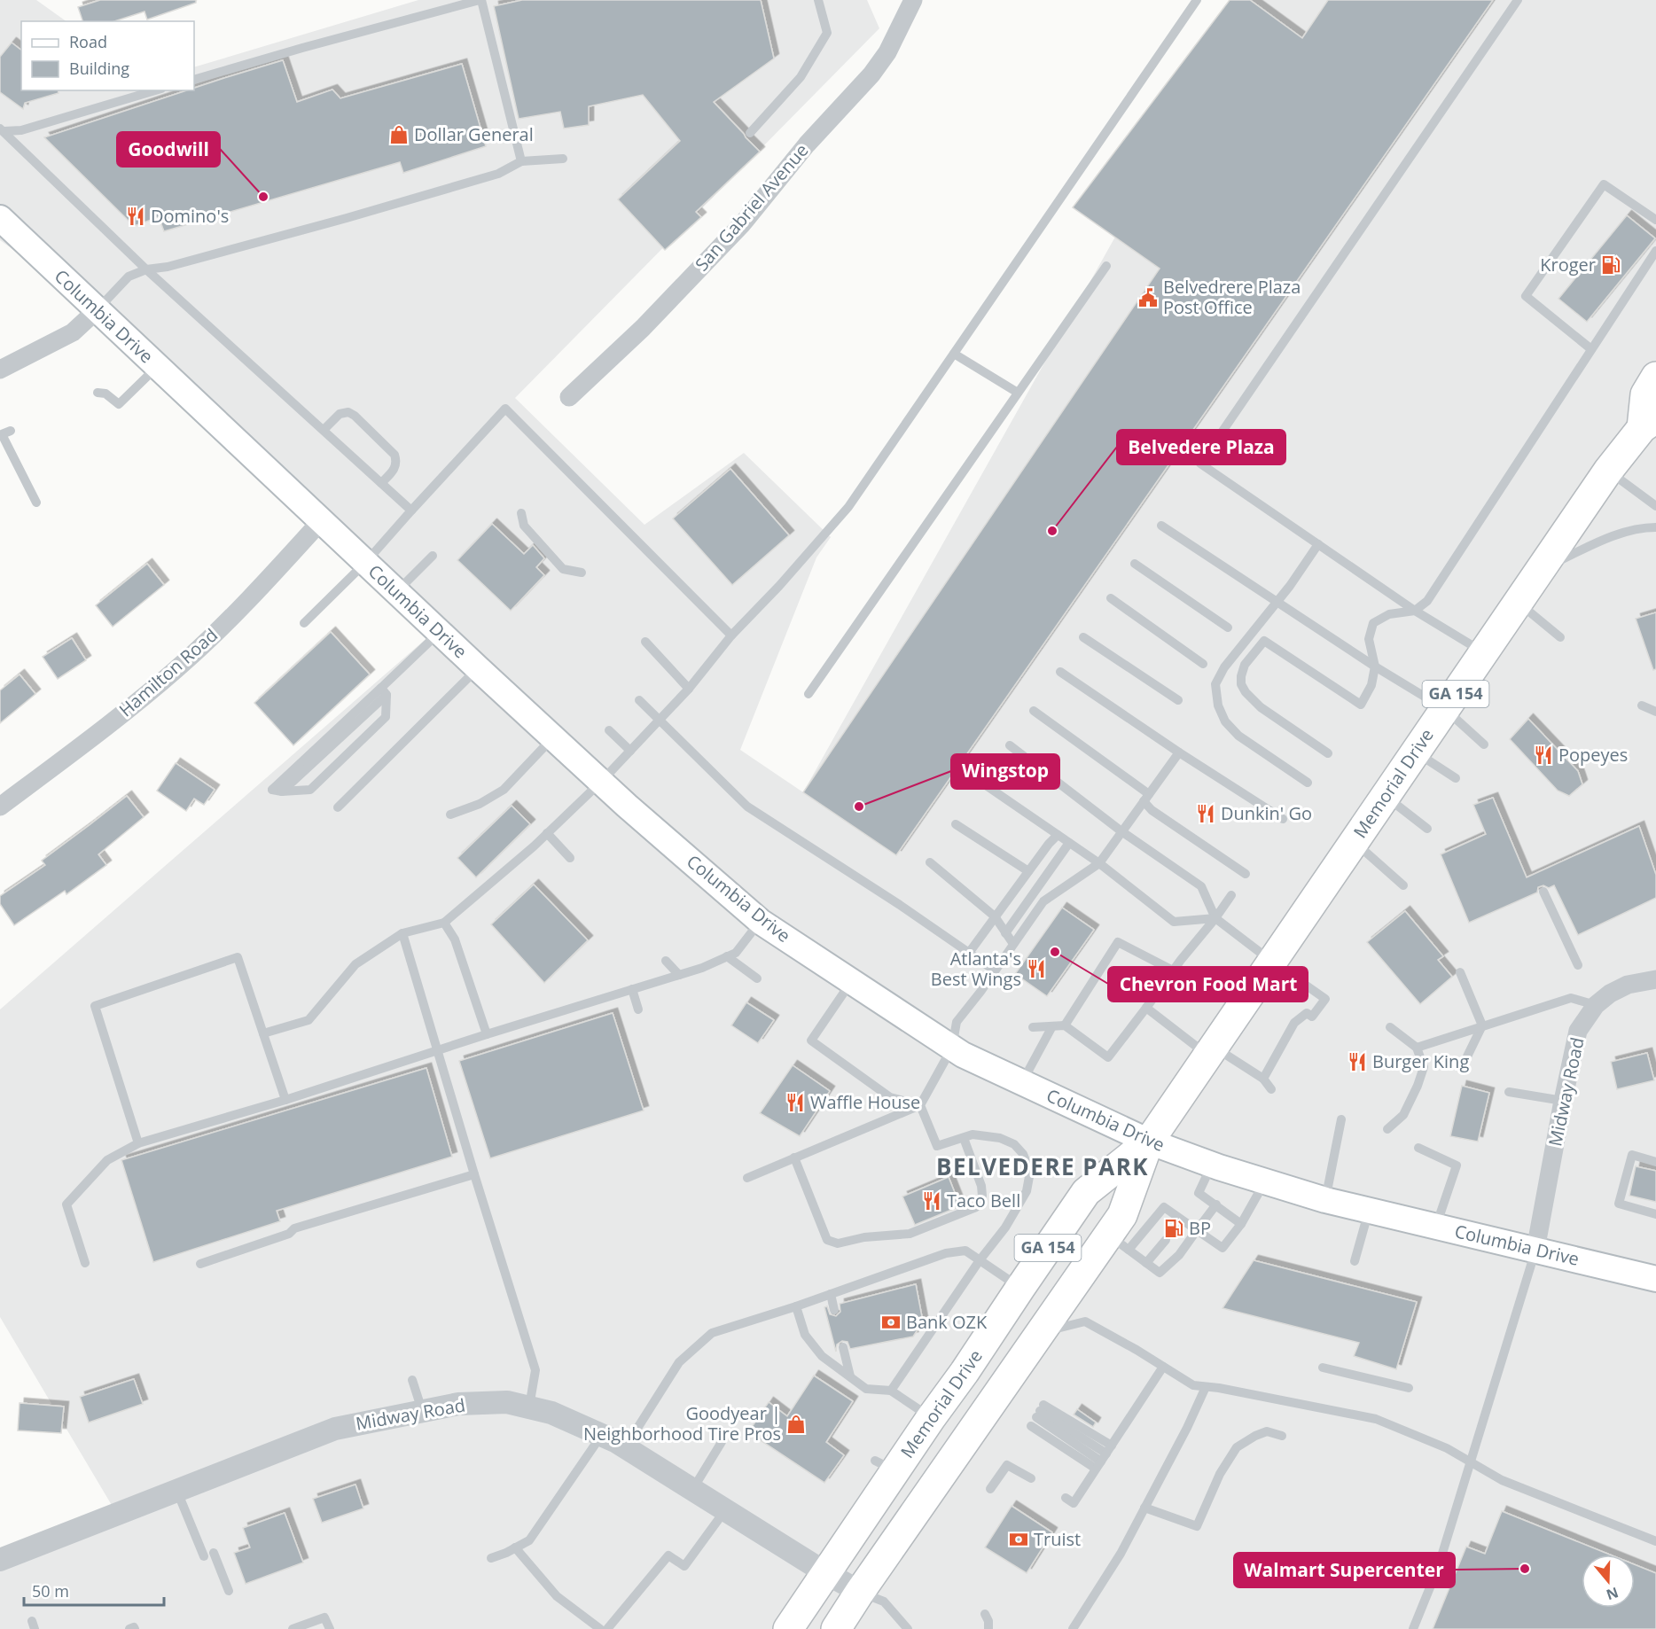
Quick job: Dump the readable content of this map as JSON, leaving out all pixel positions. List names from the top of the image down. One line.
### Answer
{"streets":{"main road":["Columbia Drive","GA 154","Memorial Drive"],"street":["San Gabriel Avenue","Hamilton Road","Midway Road"]},"crossings":[["Columbia Drive","Hamilton Road"],["Columbia Drive","Memorial Drive"],["Columbia Drive","Midway Road"],["Memorial Drive","Midway Road"]],"districts":["BELVEDERE PARK"],"places":{"shop":["Dollar General","Goodyear | Neighborhood Tire Pros"],"other":["Goodwill","Belvedere Plaza","Wingstop","Chevron Food Mart","Walmart Supercenter"],"restaurant":["Domino's","Popeyes","Dunkin' Go","Atlanta's Best Wings","Burger King","Waffle House","Taco Bell"],"fuel station":["Kroger","BP"],"public building":["Belvedrere Plaza Post Office"],"bank":["Bank OZK","Truist"]},"legend":["Road","Building"],"scale_bar":"50 m","north":"bottom"}
